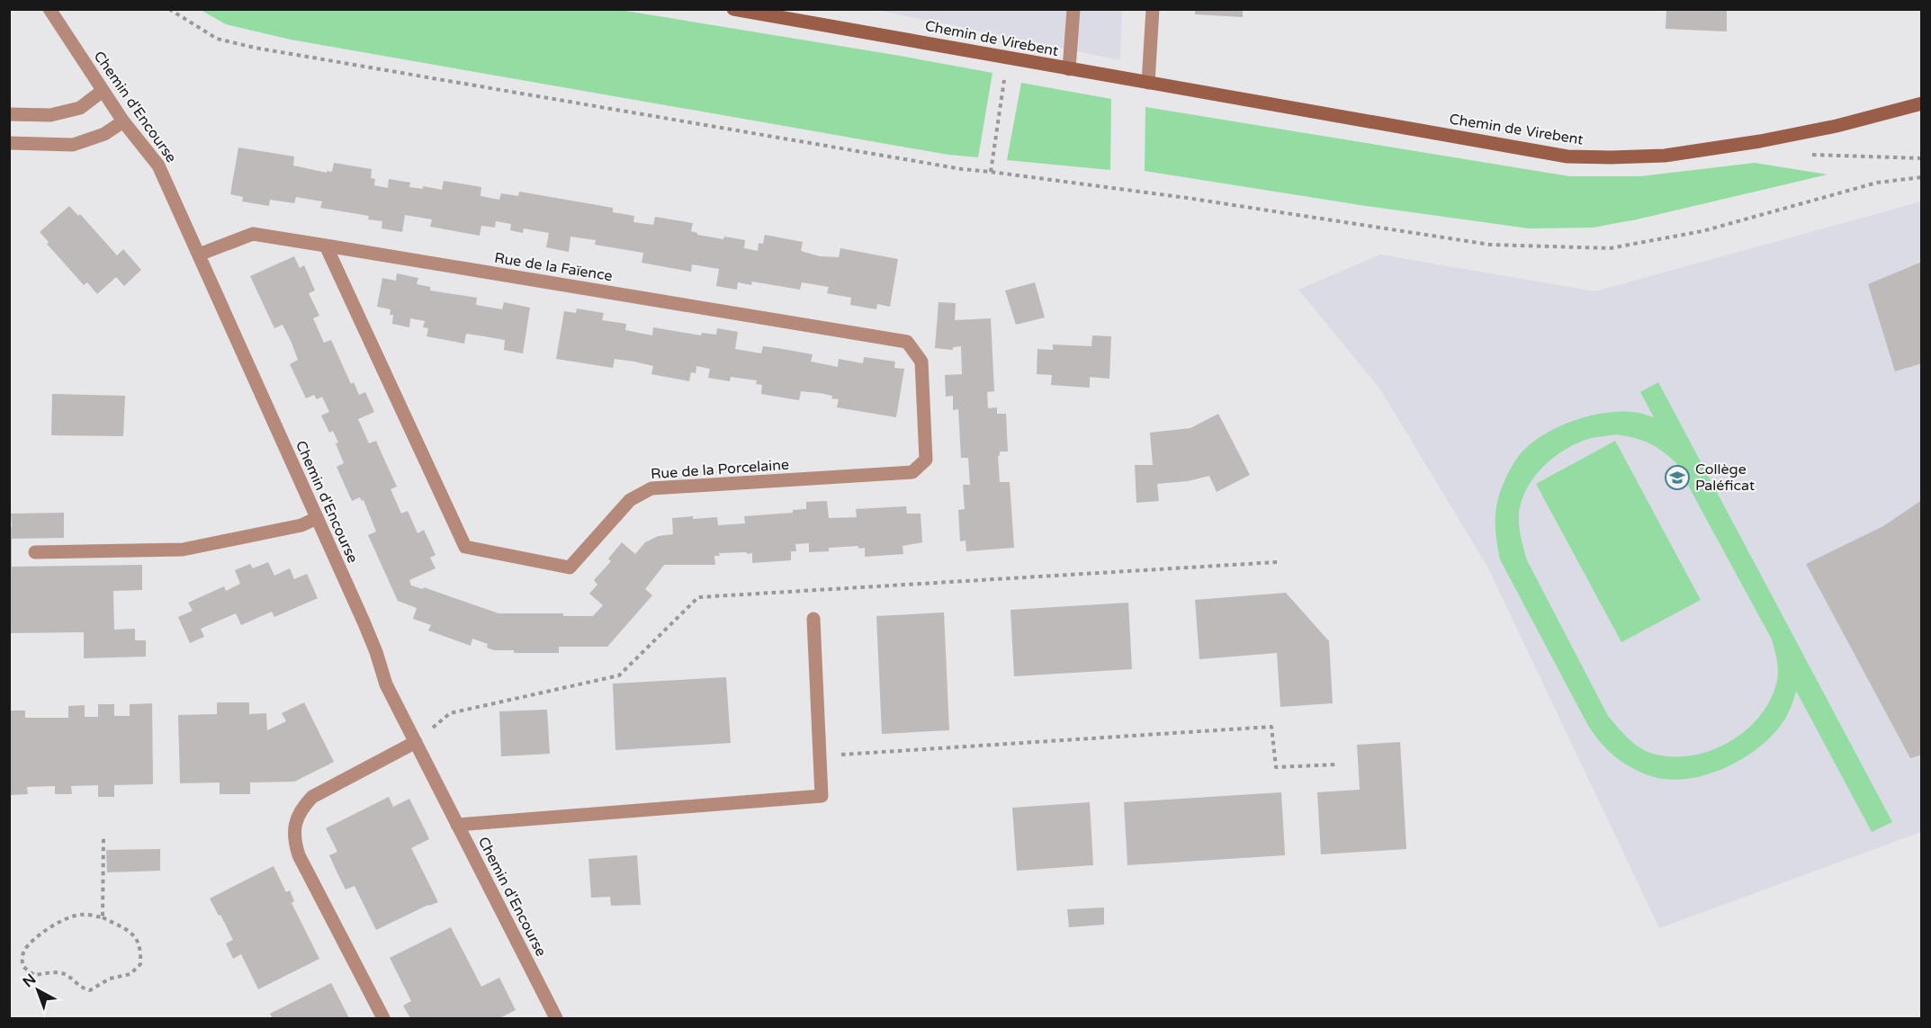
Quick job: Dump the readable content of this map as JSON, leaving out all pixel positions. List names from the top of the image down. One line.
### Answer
{"streets":{"street":["Chemin de Virebent","Chemin d'Encourse","Rue de la Faïence","Rue de la Porcelaine"]},"crossings":[["Chemin d'Encourse","Rue de la Faïence"],["Rue de la Faïence","Rue de la Porcelaine"]],"places":{"school or university":["Collège Paléficat"]},"north":"top left"}
